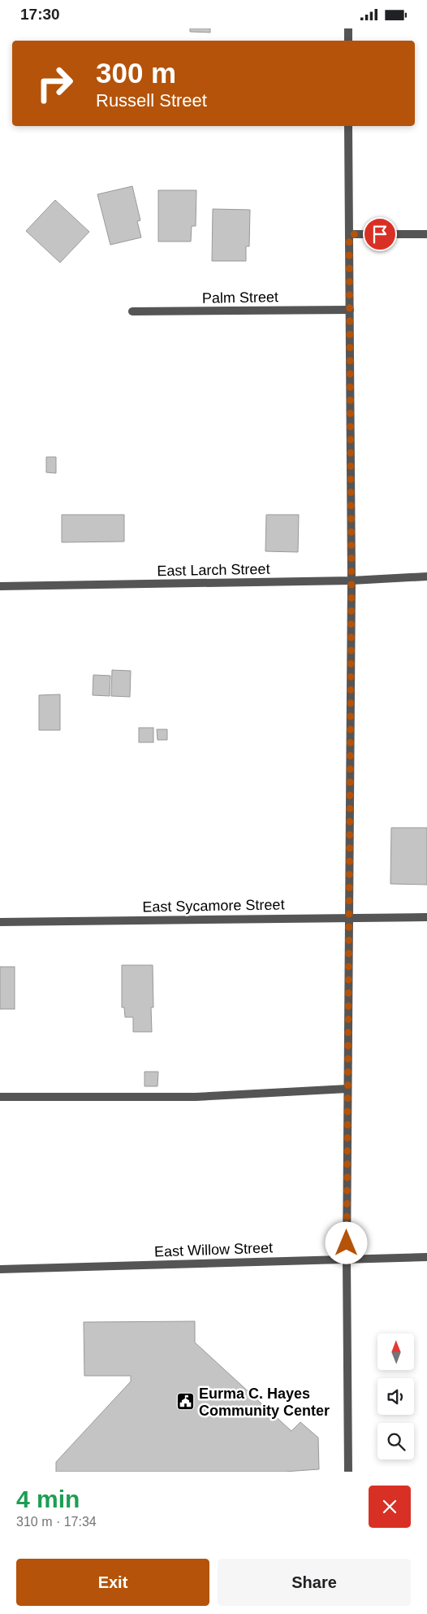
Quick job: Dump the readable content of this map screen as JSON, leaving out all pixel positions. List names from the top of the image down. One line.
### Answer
{"streets":{"street":["Palm Street","East Larch Street","East Sycamore Street","East Willow Street"]},"places":{"public building":["Eurma C. Hayes Community Center"]},"north":"top","page":{"status":"17:30","turn":["300 m","Russell Street"],"heading":["4 min","310 m · 17:34"],"buttons":["Exit","Share"]}}
